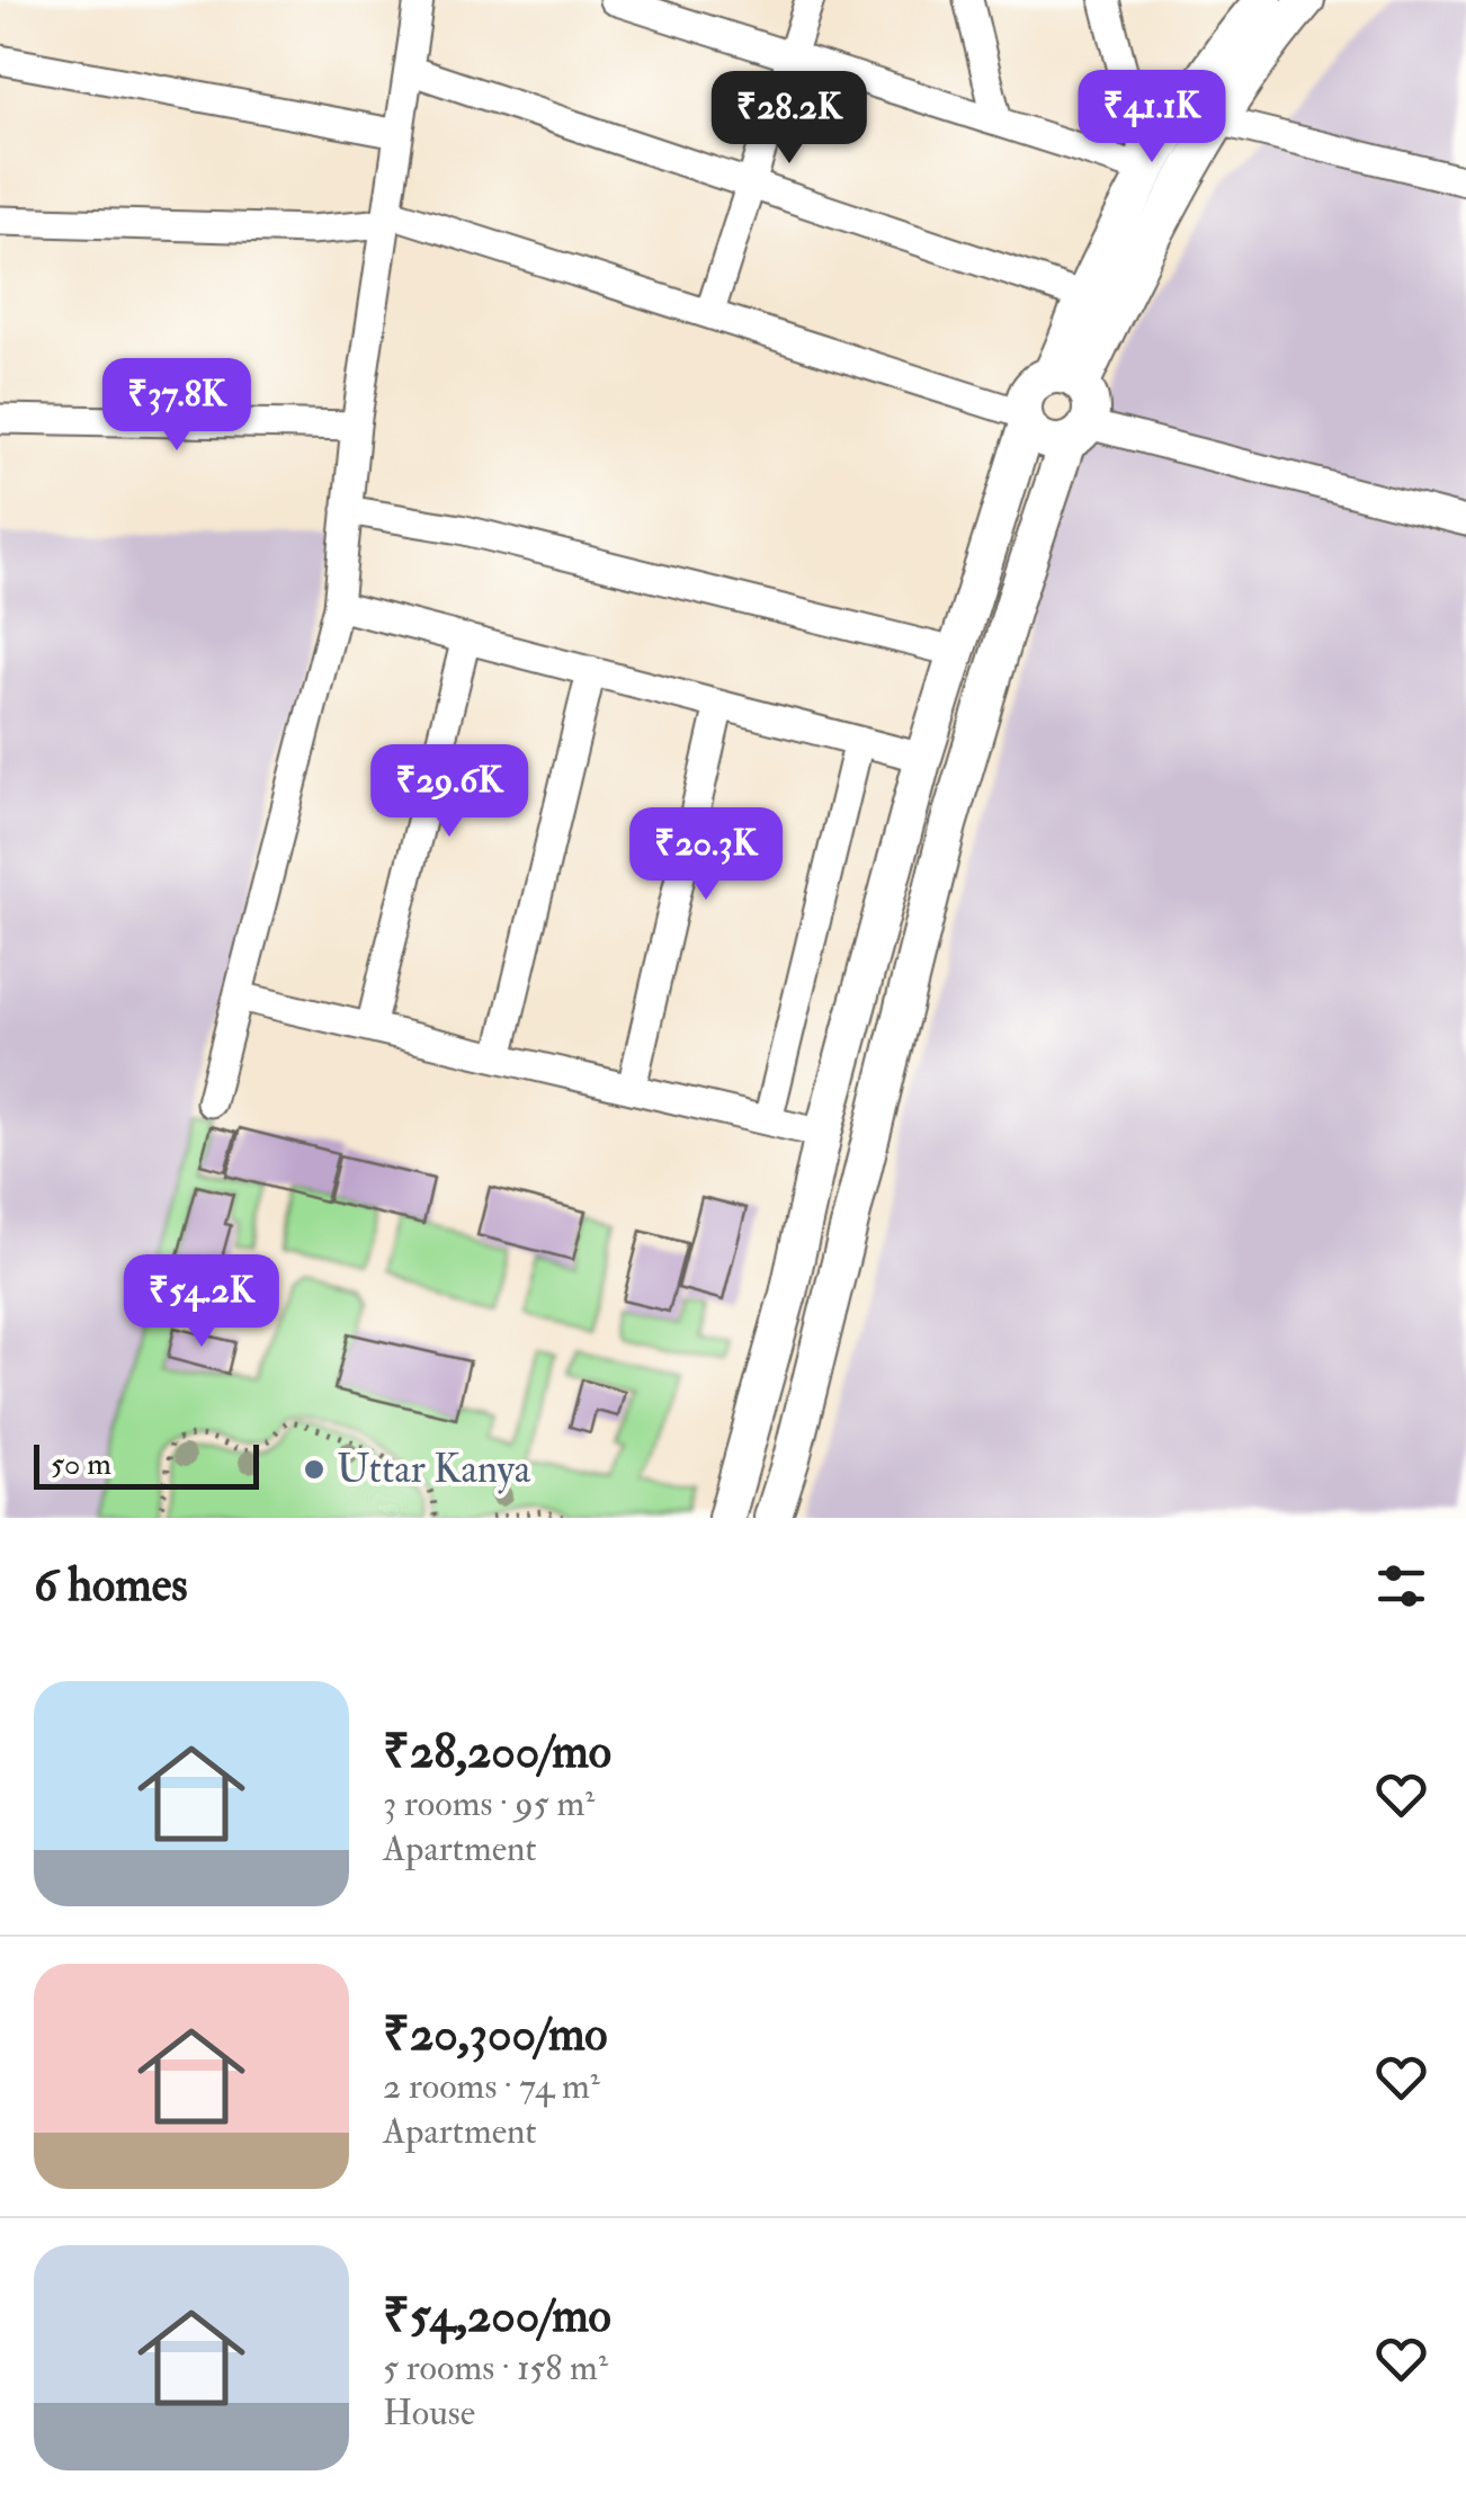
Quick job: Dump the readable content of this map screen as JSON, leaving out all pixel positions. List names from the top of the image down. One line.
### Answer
{"places":["Uttar Kanya"],"scale_bar":"50 m","page":{"price":["₹41.1K","₹28.2K","₹37.8K","₹29.6K","₹20.3K","₹54.2K"],"scale":"50 m","heading":"6 homes","list":[{"name":"₹28,200/mo","note":"3 rooms · 95 m² · Apartment"},{"name":"₹20,300/mo","note":"2 rooms · 74 m² · Apartment"},{"name":"₹54,200/mo","note":"5 rooms · 158 m² · House"}]}}
